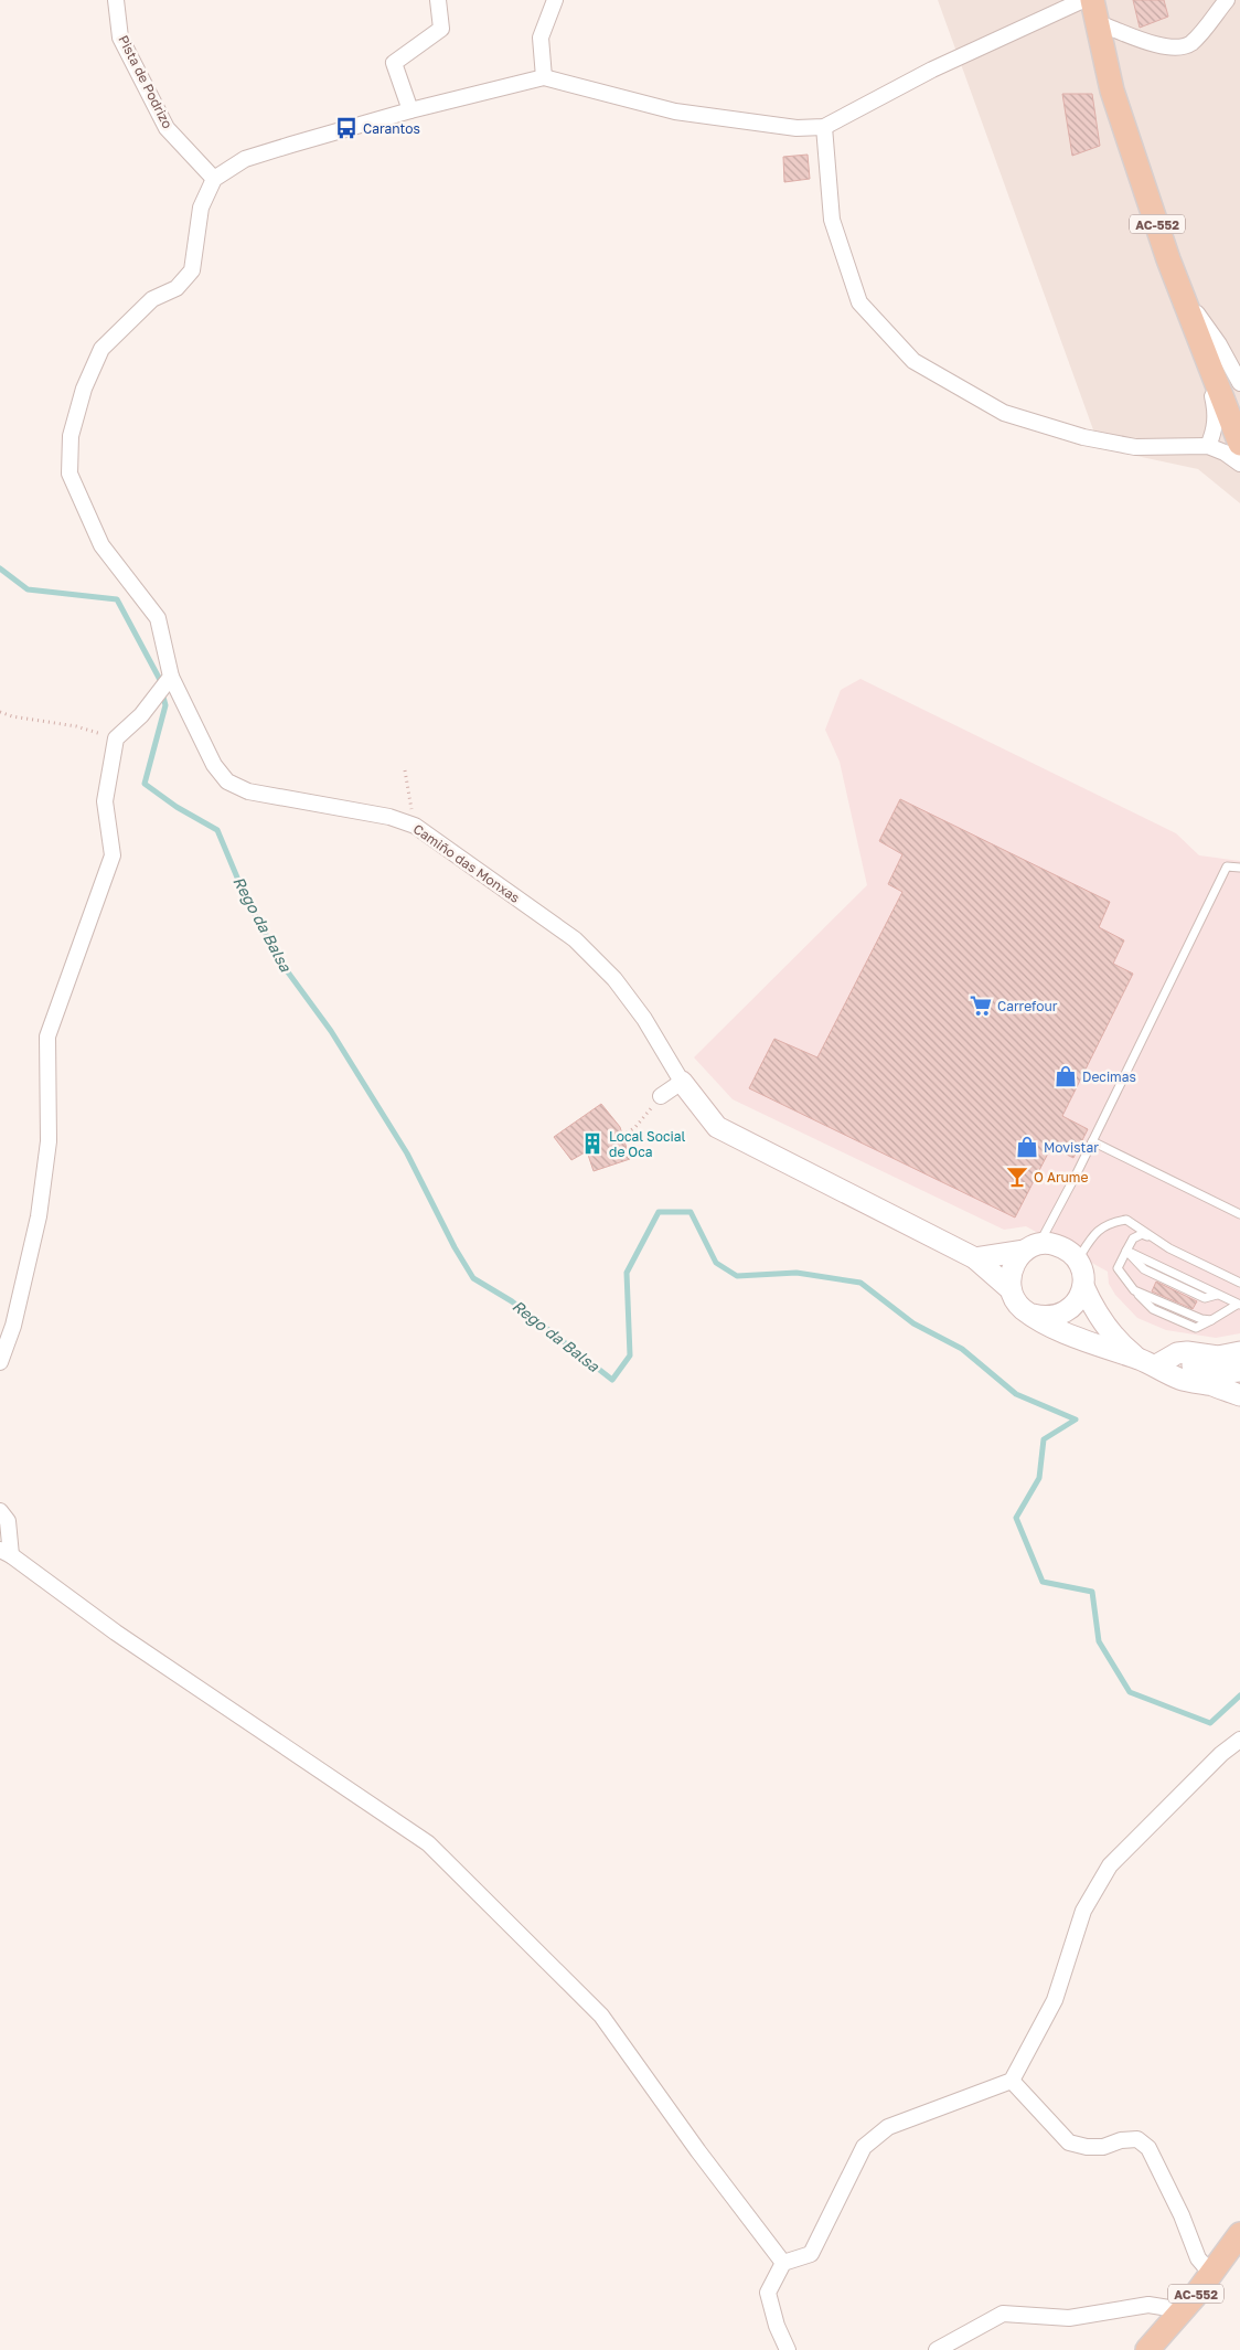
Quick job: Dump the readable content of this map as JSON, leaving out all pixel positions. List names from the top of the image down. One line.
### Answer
{"streets":{"main road":["AC-552"],"street":["Pista de Podrizo","Camiño das Monxas"]},"crossings":[["Pista de Podrizo","Camiño das Monxas"]],"water":["Rego da Balsa"],"places":{"bus stop":["Carantos"],"supermarket":["Carrefour"],"shop":["Decimas","Movistar"],"building":["Local Social de Oca"],"bar":["O Arume"]}}
